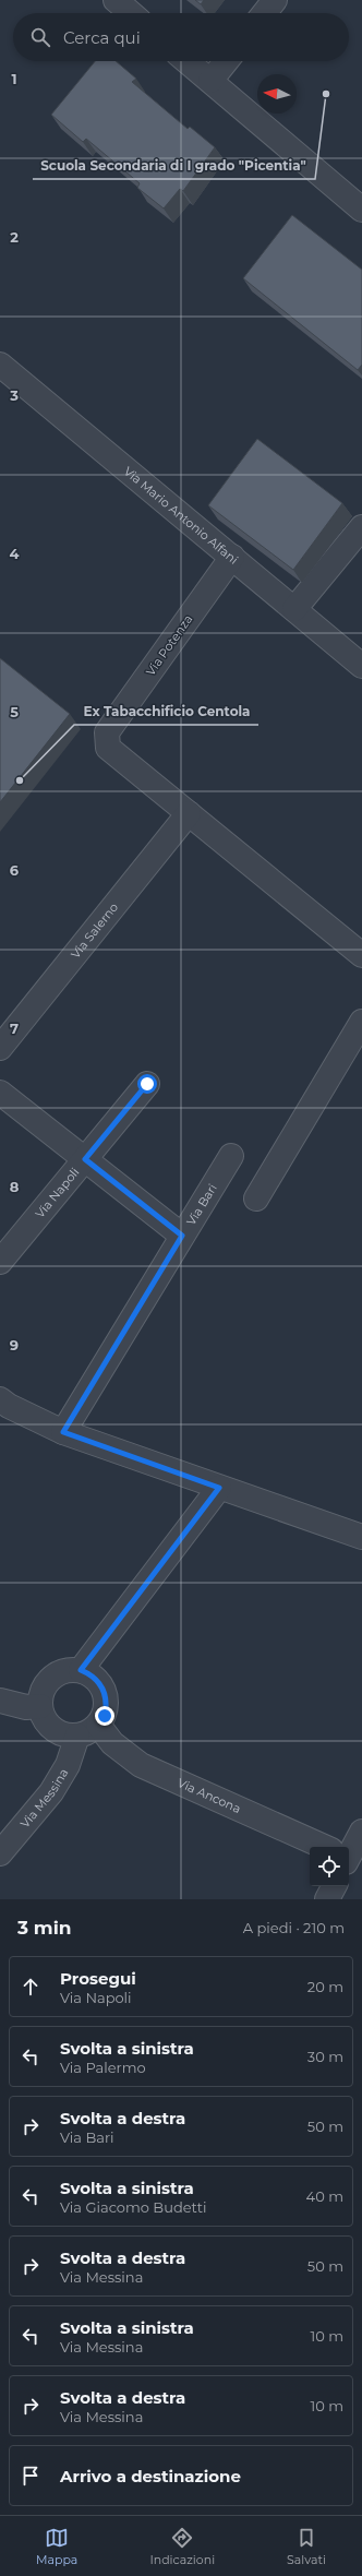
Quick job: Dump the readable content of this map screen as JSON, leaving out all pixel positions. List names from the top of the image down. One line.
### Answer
{"streets":{"street":["Via Mario Antonio Alfani","Via Potenza","Via Salerno","Via Napoli","Via Bari","Via Ancona","Via Messina"]},"crossings":[["Via Mario Antonio Alfani","Via Potenza"],["Via Potenza","Via Salerno"],["Via Ancona","Via Messina"]],"places":["Scuola Secondaria di I grado \"Picentia\"","Ex Tabacchificio Centola"],"north":"left","page":{"search":"Cerca qui","heading":["3 min","A piedi · 210 m"],"list":[["Prosegui","Via Napoli","20 m"],["Svolta a sinistra","Via Palermo","30 m"],["Svolta a destra","Via Bari","50 m"],["Svolta a sinistra","Via Giacomo Budetti","40 m"],["Svolta a destra","Via Messina","50 m"],["Svolta a sinistra","Via Messina","10 m"],["Svolta a destra","Via Messina","10 m"],"Arrivo a destinazione"],"nav":["Mappa","Indicazioni","Salvati"]},"grid":{"rows":["1","2","3","4","5","6","7","8","9"]}}
